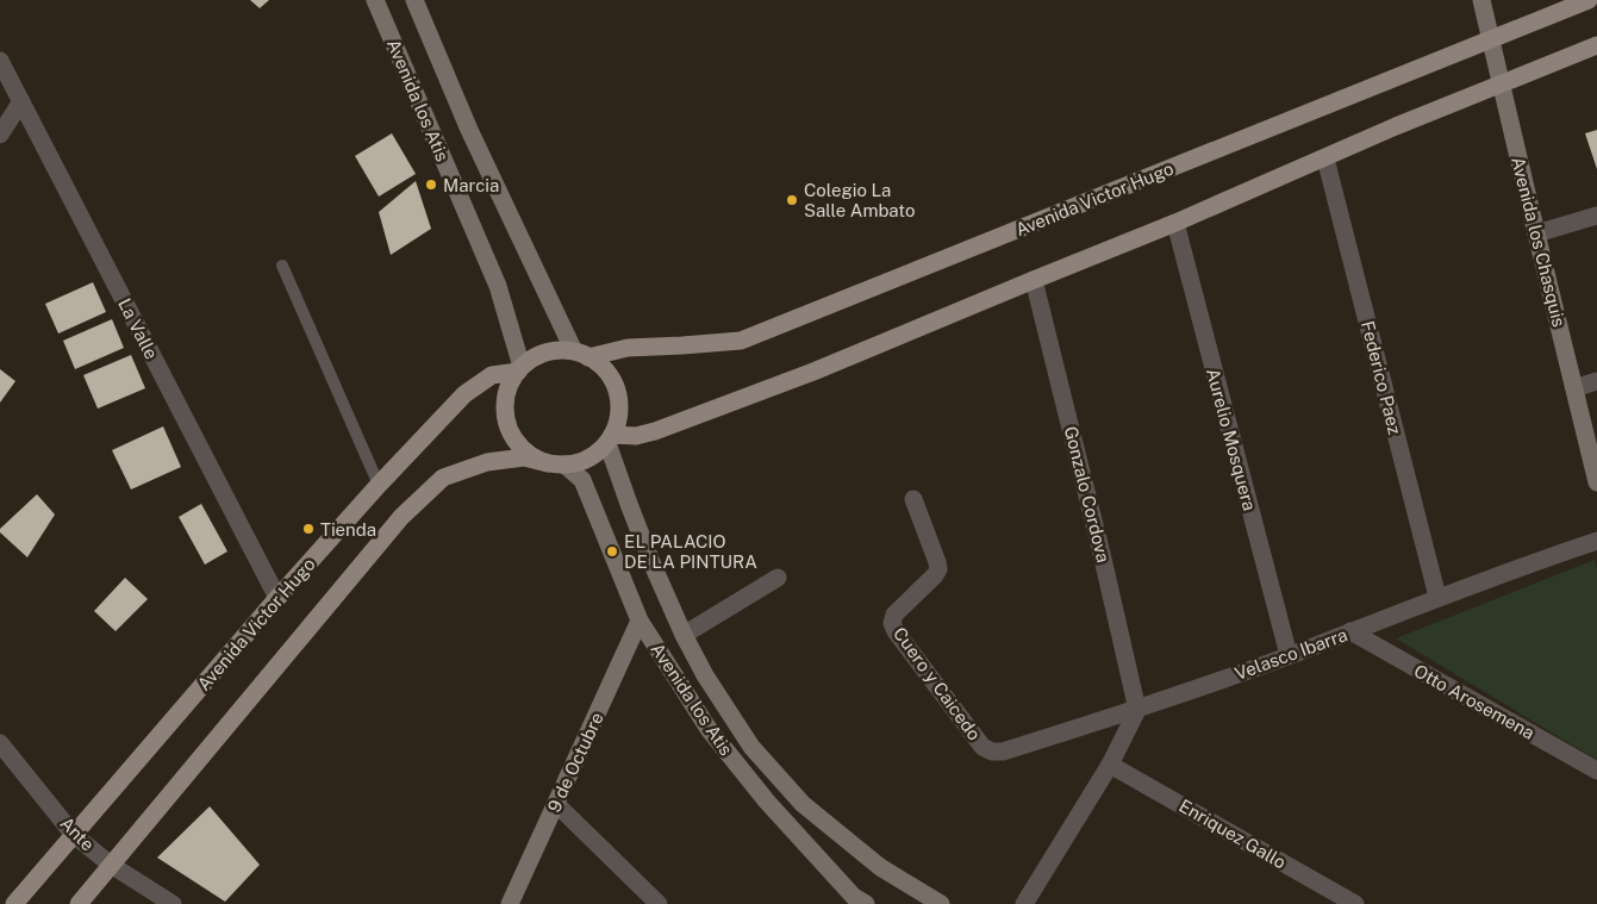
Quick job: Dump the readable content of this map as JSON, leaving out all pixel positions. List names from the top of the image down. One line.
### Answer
{"streets":{"main road":["Avenida los Atis","Avenida Victor Hugo","Avenida los Chasquis","9 de Octubre"],"street":["La Valle","Federico Paez","Aurelio Mosquera","Gonzalo Cordova","Velasco Ibarra","Cuero y Caicedo","Otto Arosemena","Ante","Enriquez Gallo"]},"crossings":[["Avenida los Atis","Avenida Victor Hugo"],["Avenida los Atis","9 de Octubre"],["Avenida Victor Hugo","Avenida los Chasquis"],["Avenida Victor Hugo","La Valle"],["Avenida Victor Hugo","Ante"],["Federico Paez","Velasco Ibarra"],["Aurelio Mosquera","Velasco Ibarra"],["Gonzalo Cordova","Velasco Ibarra"],["Velasco Ibarra","Cuero y Caicedo"],["Velasco Ibarra","Otto Arosemena"]],"places":["Marcia","Colegio La Salle Ambato","Tienda","EL PALACIO DE LA PINTURA"]}
